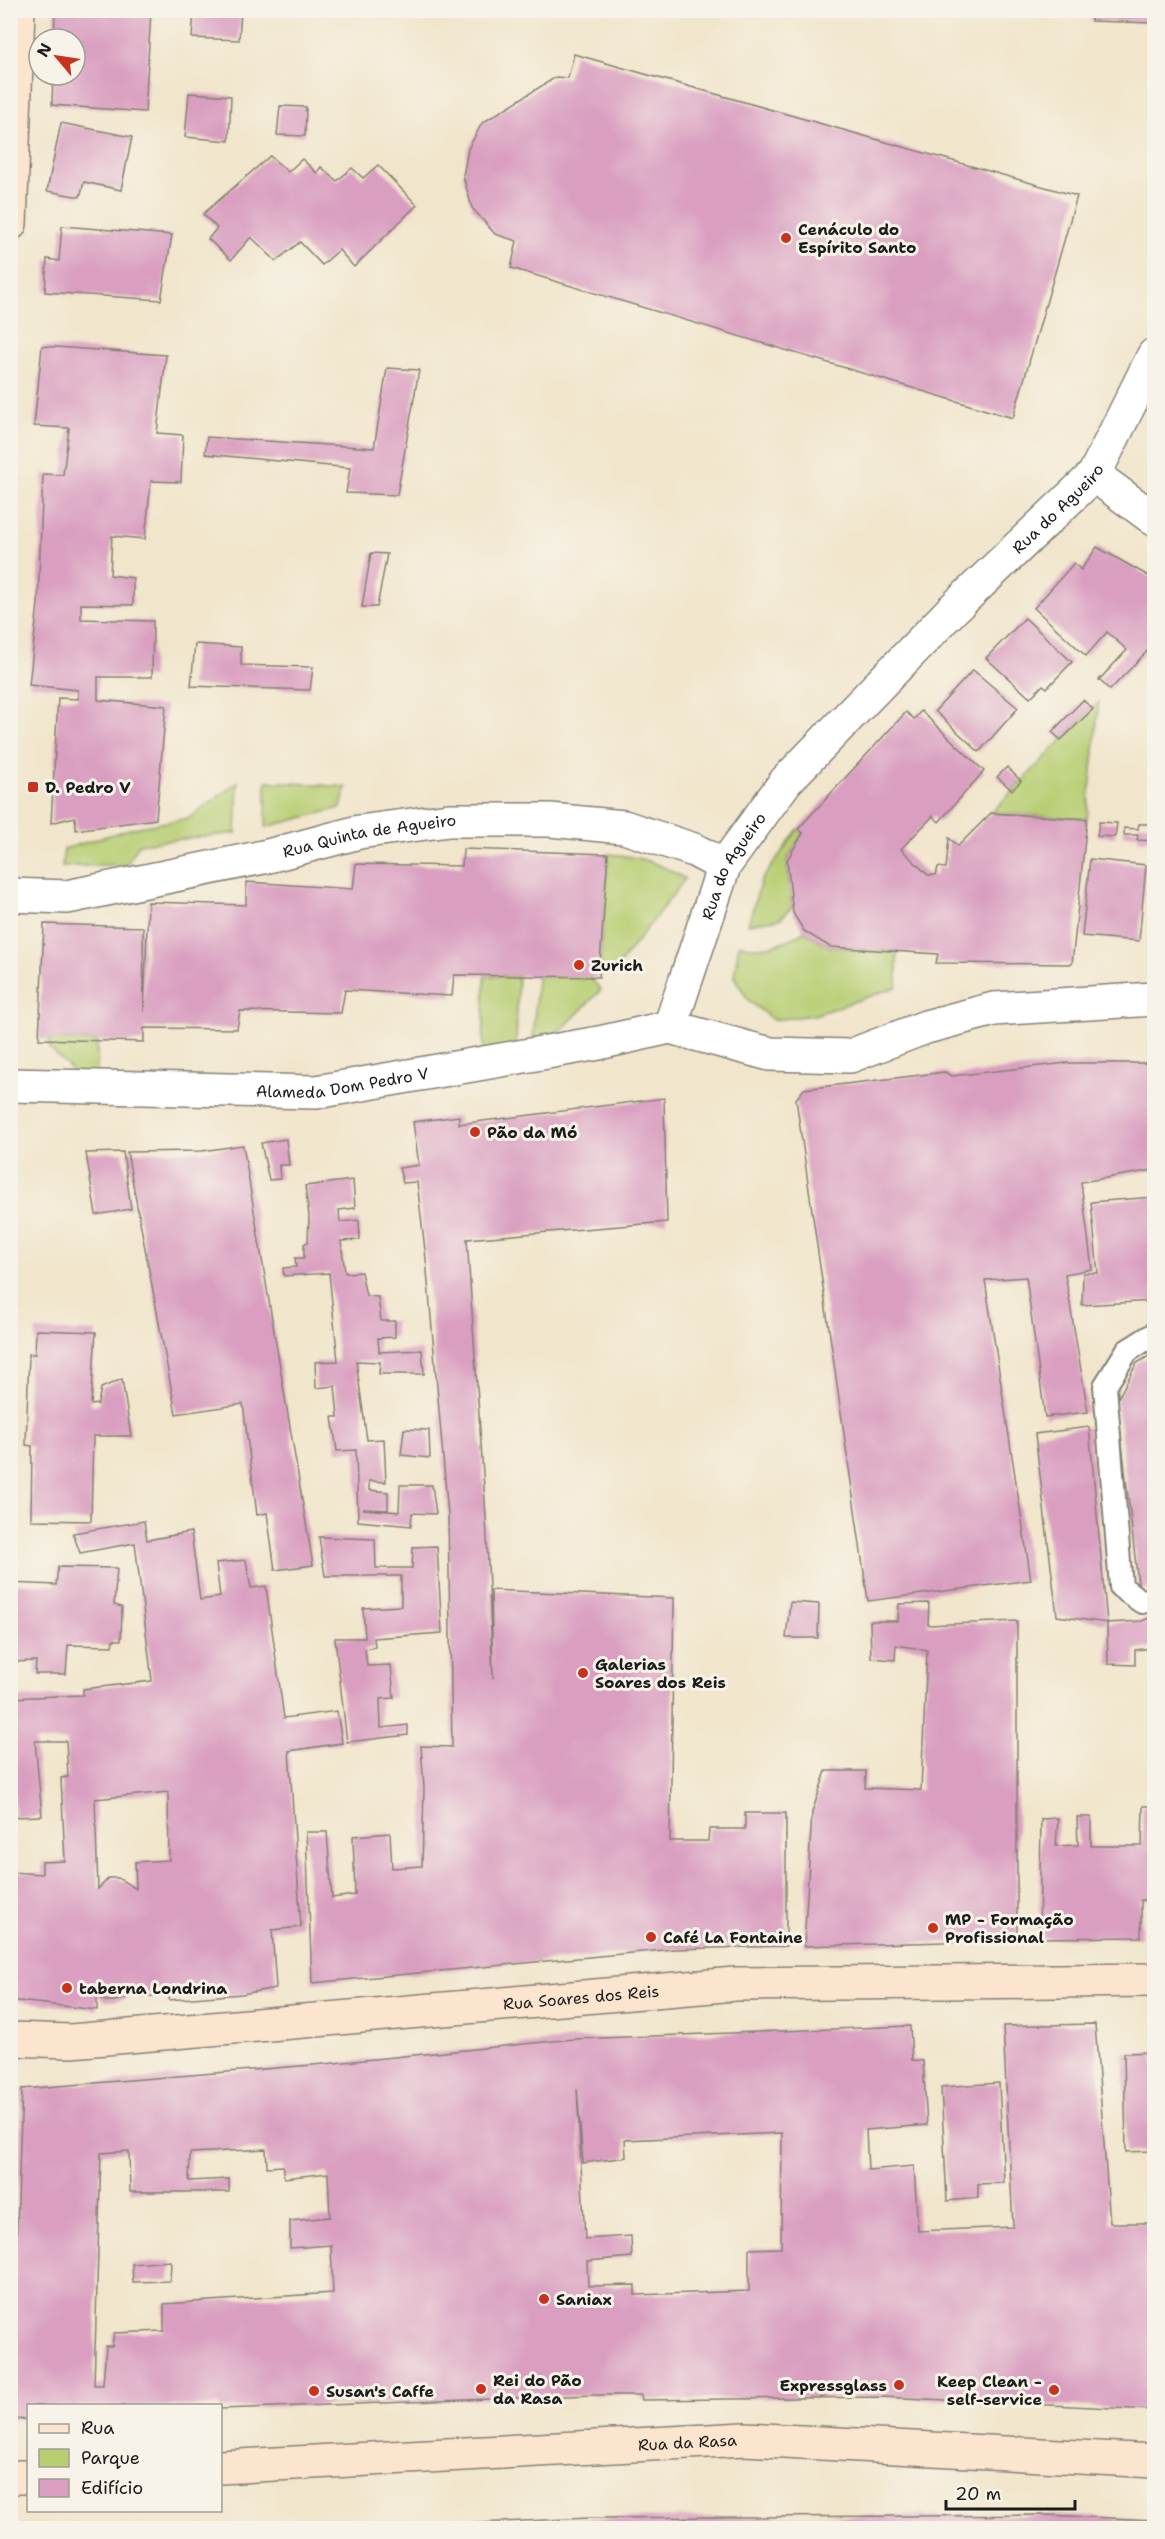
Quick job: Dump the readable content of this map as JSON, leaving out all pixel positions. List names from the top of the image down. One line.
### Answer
{"streets":{"main road":["Rua Soares dos Reis","Rua da Rasa"],"street":["Rua do Agueiro","Rua Quinta de Agueiro","Alameda Dom Pedro V"]},"crossings":[["Rua do Agueiro","Rua Quinta de Agueiro"],["Rua do Agueiro","Alameda Dom Pedro V"]],"places":{"other":["Cenáculo do Espírito Santo","Zurich","Pão da Mó","Galerias Soares dos Reis","MP - Formação Profissional","Café La Fontaine","taberna Londrina","Saniax","Expressglass","Rei do Pão da Rasa","Keep Clean - self-service","Susan's Caffe"],"transit":["D. Pedro V"]},"legend":["Rua","Parque","Edifício"],"scale_bar":"20 m","north":"top left"}
